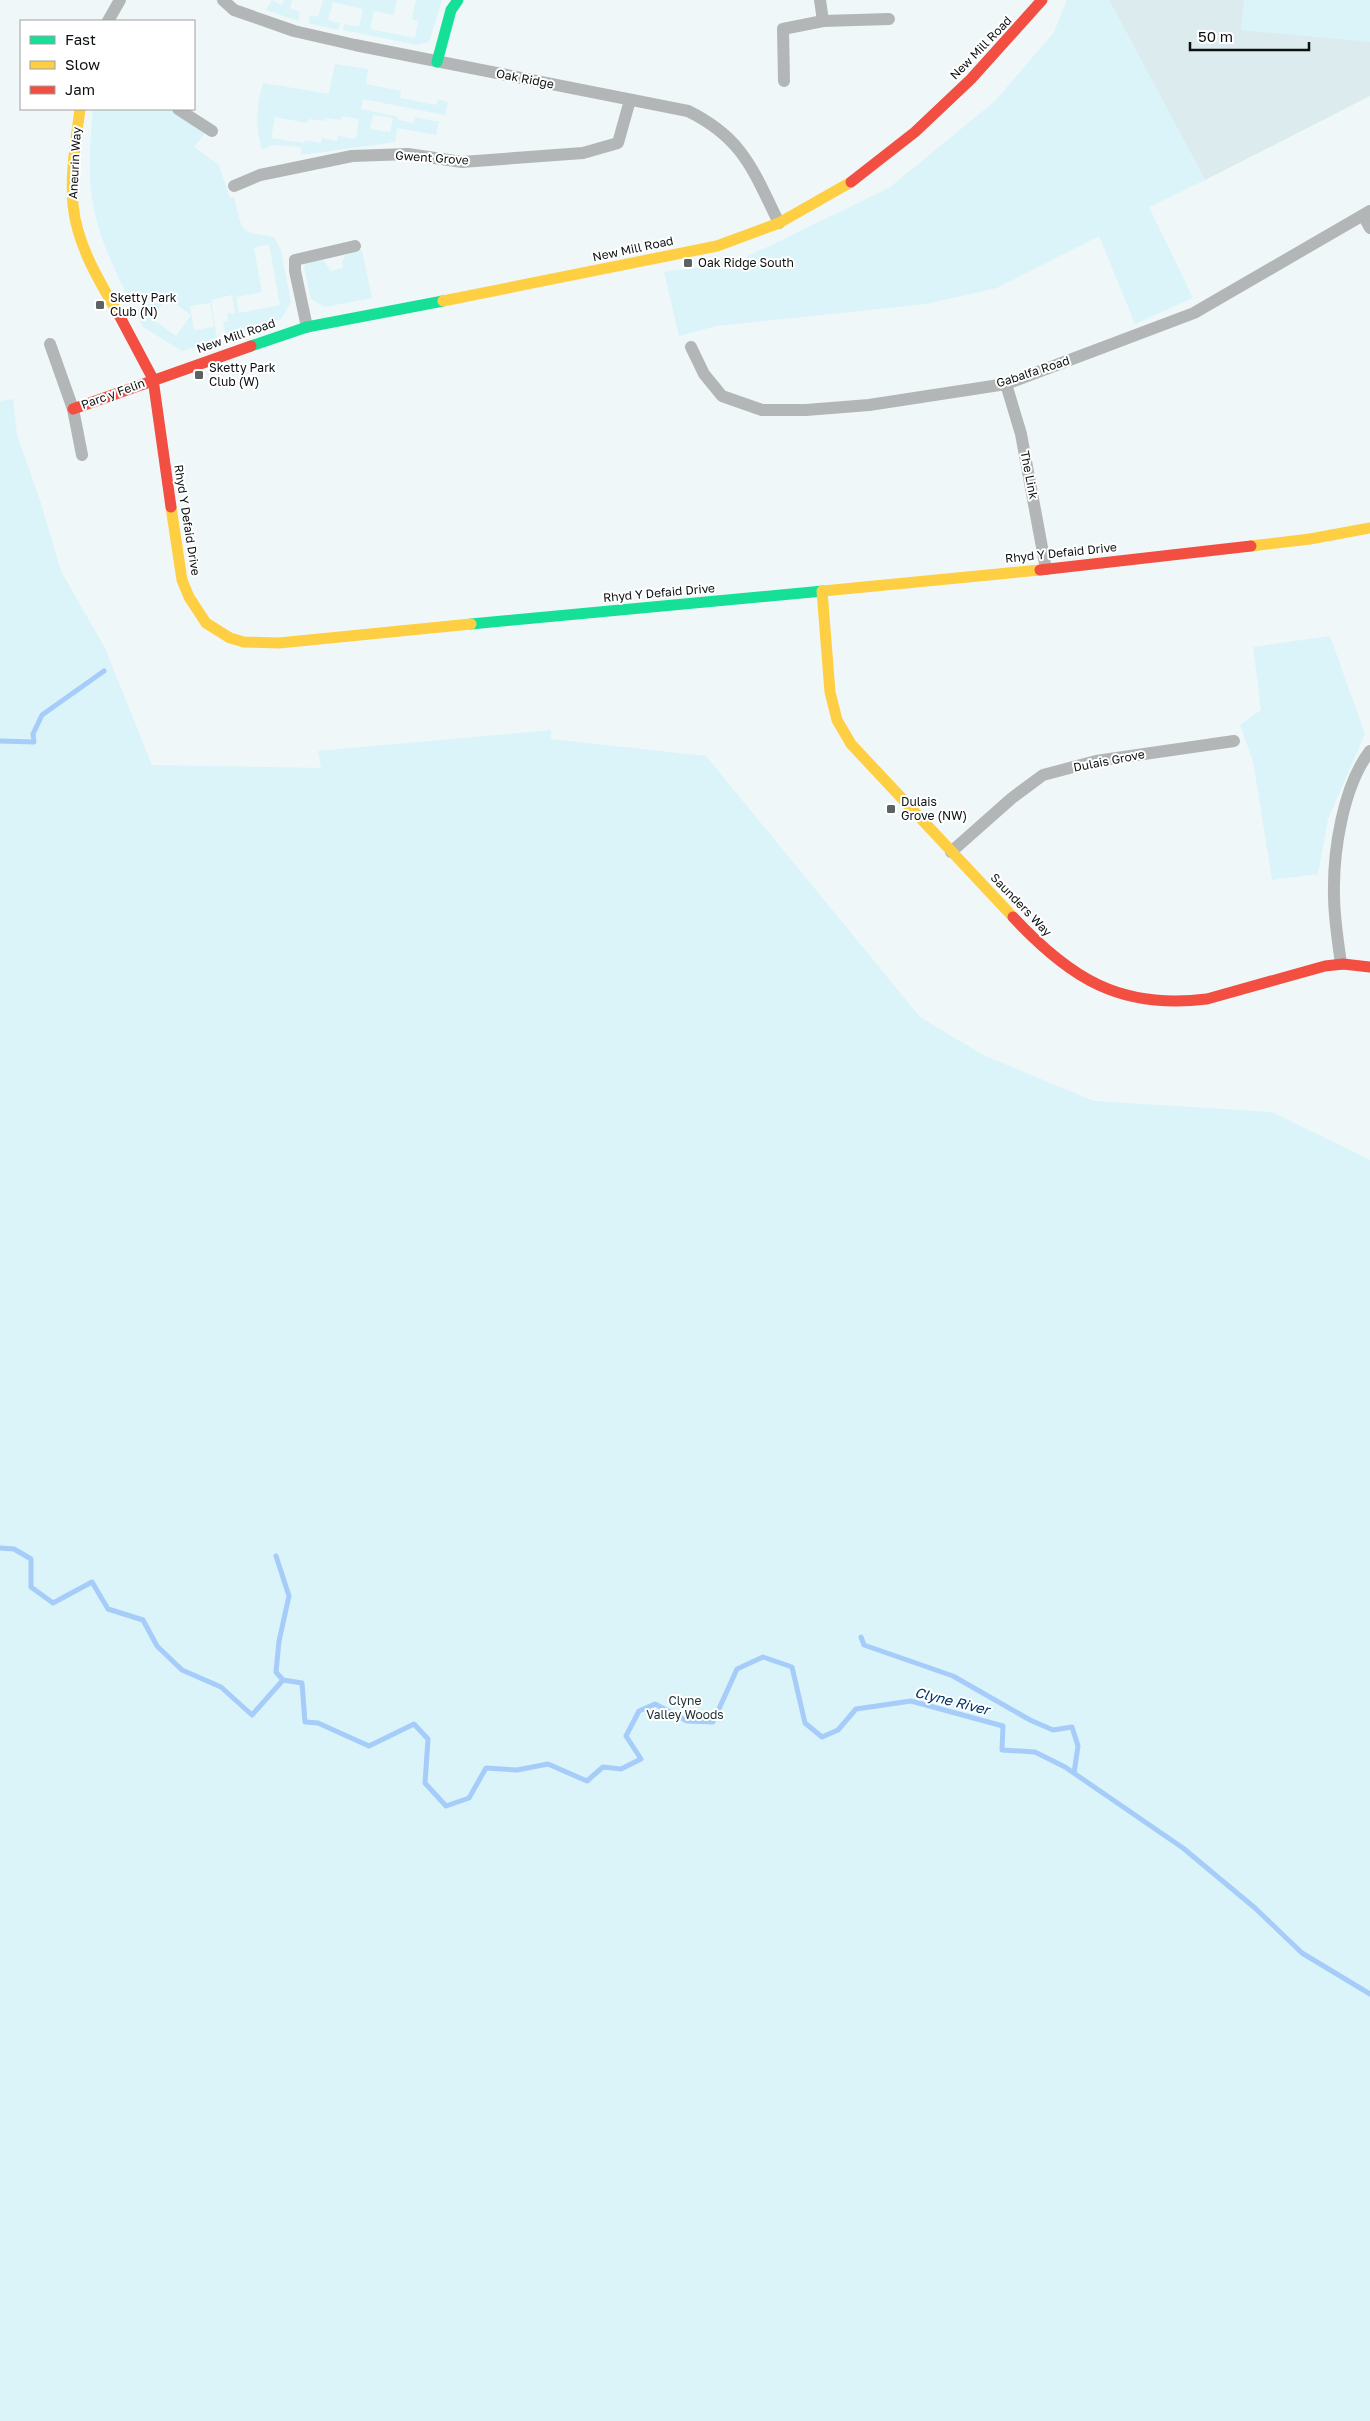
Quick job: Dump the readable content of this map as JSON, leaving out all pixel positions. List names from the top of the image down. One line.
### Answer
{"streets":{"street":["New Mill Road","Oak Ridge","Gwent Grove","Aneurin Way","Gabalfa Road","Parc y Felin","The Link","Rhyd Y Defaid Drive","Dulais Grove","Saunders Way"]},"crossings":[["New Mill Road","Oak Ridge"],["New Mill Road","Aneurin Way"],["New Mill Road","Parc y Felin"],["New Mill Road","Rhyd Y Defaid Drive"],["Oak Ridge","Gwent Grove"],["Aneurin Way","Parc y Felin"],["Aneurin Way","Rhyd Y Defaid Drive"],["Gabalfa Road","The Link"],["Parc y Felin","Rhyd Y Defaid Drive"],["The Link","Rhyd Y Defaid Drive"],["Rhyd Y Defaid Drive","Saunders Way"],["Dulais Grove","Saunders Way"]],"water":["Clyne River"],"parks":["Clyne Valley Woods"],"places":{"transit":["Oak Ridge South","Sketty Park Club (N)","Sketty Park Club (W)","Dulais Grove (NW)"]},"legend":["Fast","Slow","Jam"],"scale_bar":"50 m"}
